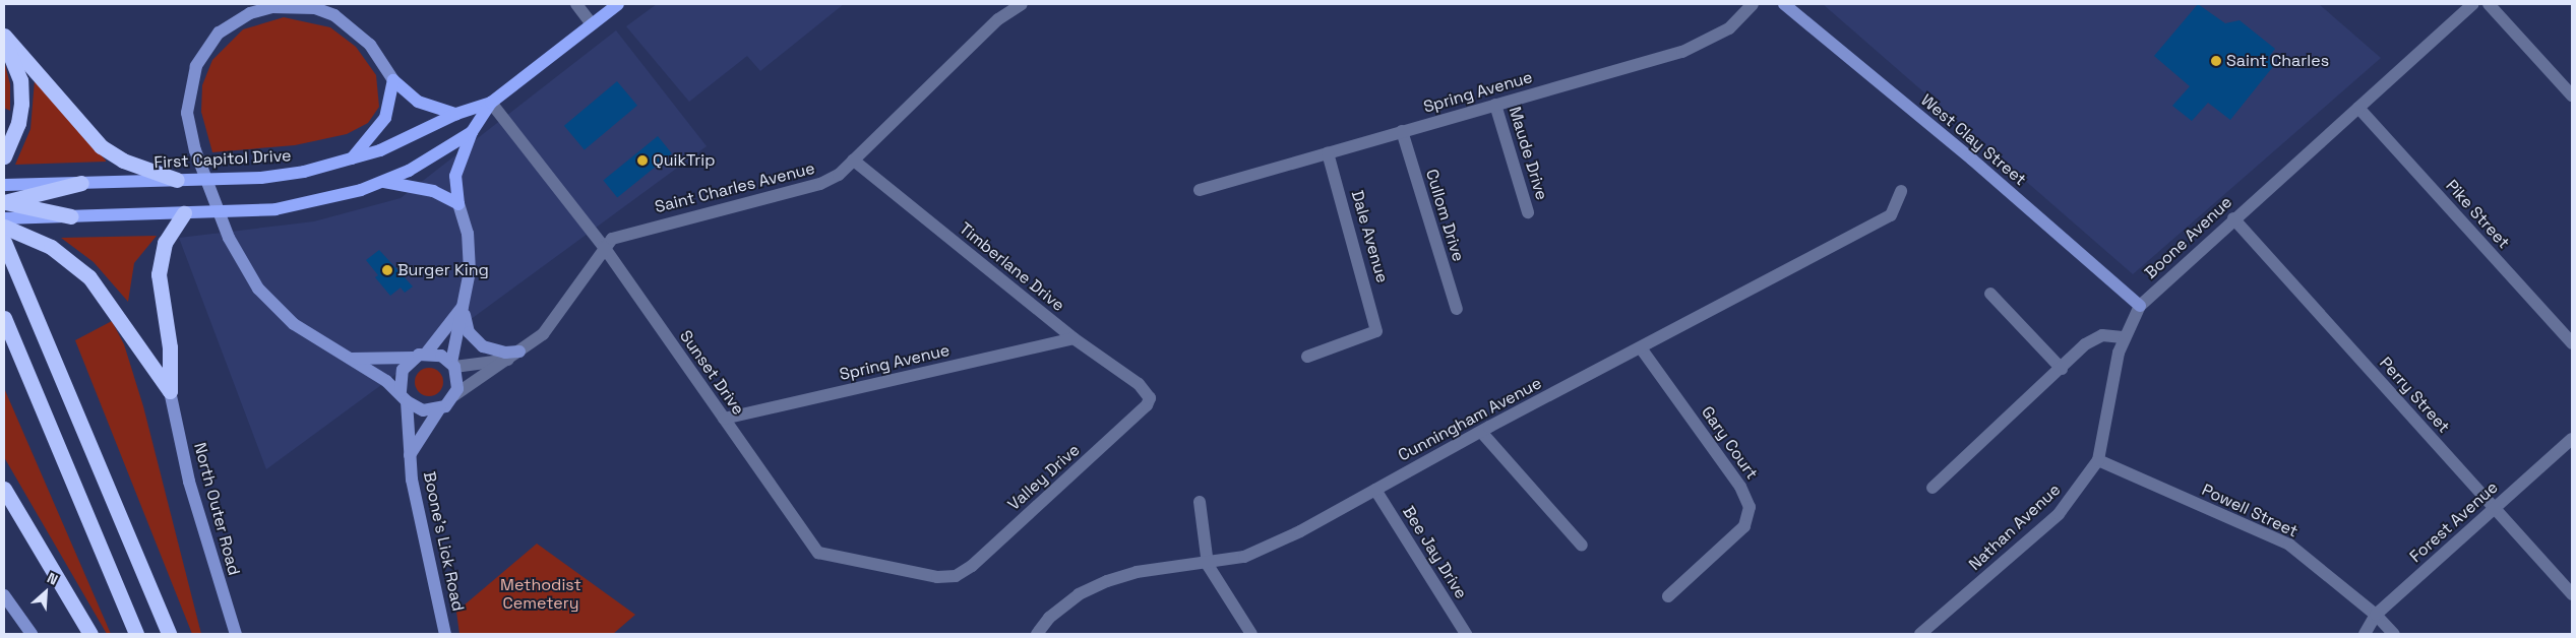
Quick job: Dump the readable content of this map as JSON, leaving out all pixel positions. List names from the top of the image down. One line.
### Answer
{"streets":{"main road":["First Capitol Drive"],"street":["Spring Avenue","West Clay Street","Maude Drive","Saint Charles Avenue","Pike Street","Cullom Drive","Dale Avenue","Boone Avenue","Timberlane Drive","Sunset Drive","Perry Street","Cunningham Avenue","Gary Court","Valley Drive","North Outer Road","Powell Street","Forest Avenue","Nathan Avenue","Boone's Lick Road","Bee Jay Drive"]},"crossings":[["Spring Avenue","Maude Drive"],["Spring Avenue","Cullom Drive"],["Spring Avenue","Dale Avenue"],["Spring Avenue","Timberlane Drive"],["Spring Avenue","Sunset Drive"],["West Clay Street","Boone Avenue"],["First Capitol Drive","Sunset Drive"],["Saint Charles Avenue","Timberlane Drive"],["Saint Charles Avenue","Sunset Drive"],["Saint Charles Avenue","Boone's Lick Road"],["Pike Street","Boone Avenue"],["Boone Avenue","Perry Street"],["Boone Avenue","Nathan Avenue"],["Timberlane Drive","Valley Drive"],["Sunset Drive","Valley Drive"],["Perry Street","Forest Avenue"],["Cunningham Avenue","Gary Court"],["Cunningham Avenue","Bee Jay Drive"],["Powell Street","Forest Avenue"],["Powell Street","Nathan Avenue"]],"parks":["Methodist Cemetery"],"places":["Saint Charles","QuikTrip","Burger King"],"north":"top right"}
